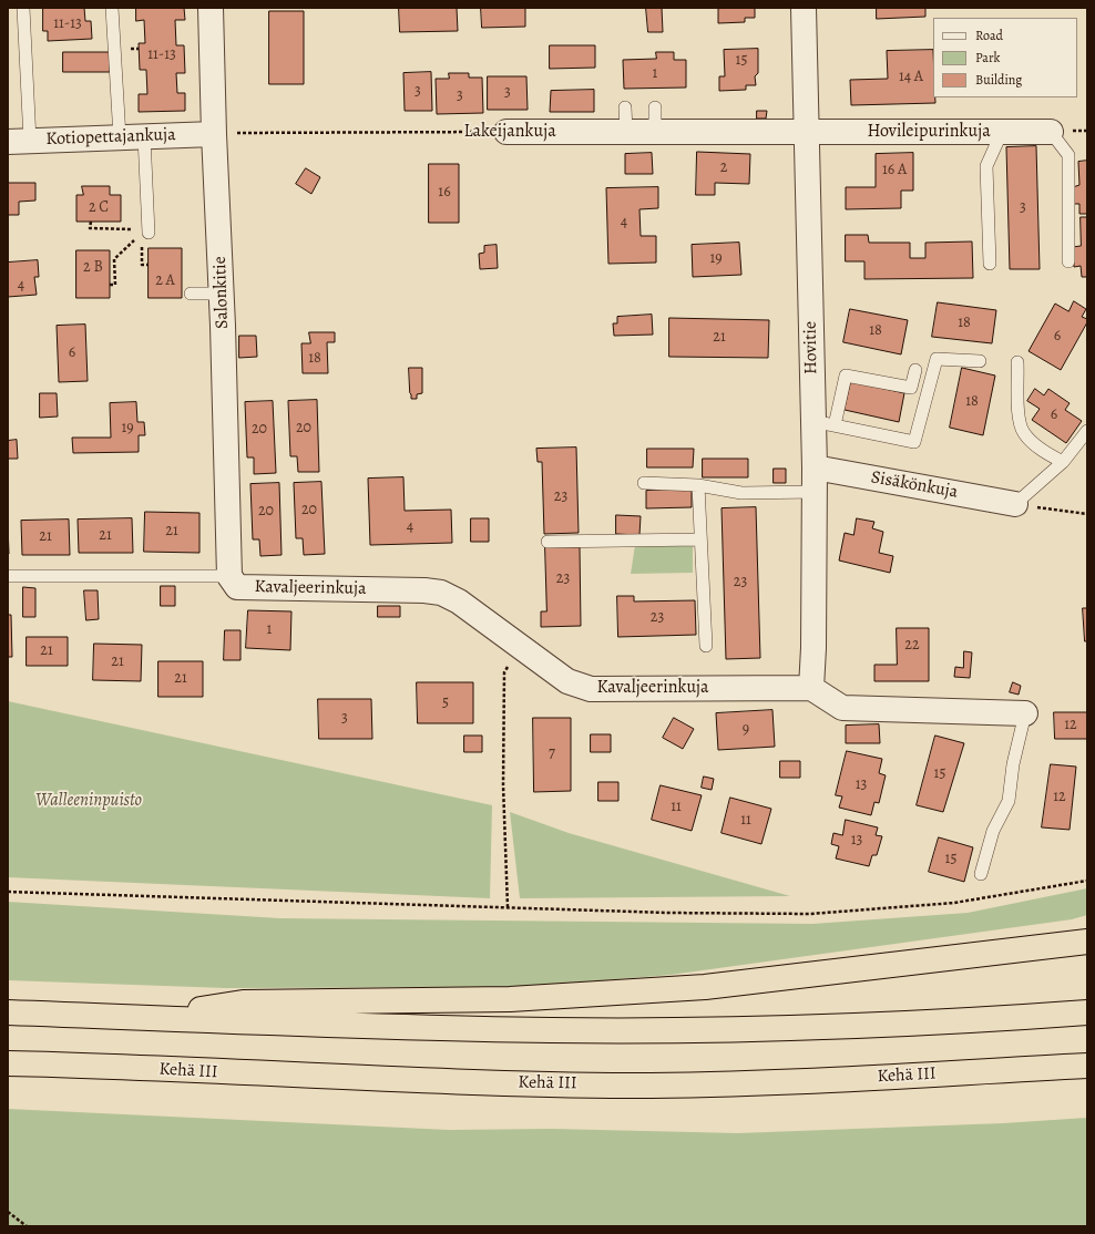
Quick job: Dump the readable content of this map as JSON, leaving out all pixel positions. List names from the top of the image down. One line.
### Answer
{"streets":{"highway":["Kehä III"],"street":["Lakeijankuja","Hovileipurinkuja","Kotiopettajankuja","Salonkitie","Hovitie","Sisäkönkuja","Kavaljeerinkuja"]},"crossings":[["Lakeijankuja","Hovileipurinkuja"],["Lakeijankuja","Kotiopettajankuja"],["Lakeijankuja","Salonkitie"],["Lakeijankuja","Hovitie"],["Hovileipurinkuja","Hovitie"],["Kotiopettajankuja","Salonkitie"],["Salonkitie","Kavaljeerinkuja"],["Hovitie","Sisäkönkuja"],["Hovitie","Kavaljeerinkuja"]],"parks":["Walleeninpuisto"],"house_numbers":["11-13","11-13","15","1","14 A","3","3","3","2","16 A","16","2 C","3","4","19","2 B","2 A","4","18","18","6","21","6","18","18","6","19","20","20","23","20","20","4","21","21","21","23","23","23","1","22","21","21","21","5","3","12","9","7","15","13","12","11","11","13","15"],"legend":["Road","Park","Building"]}
